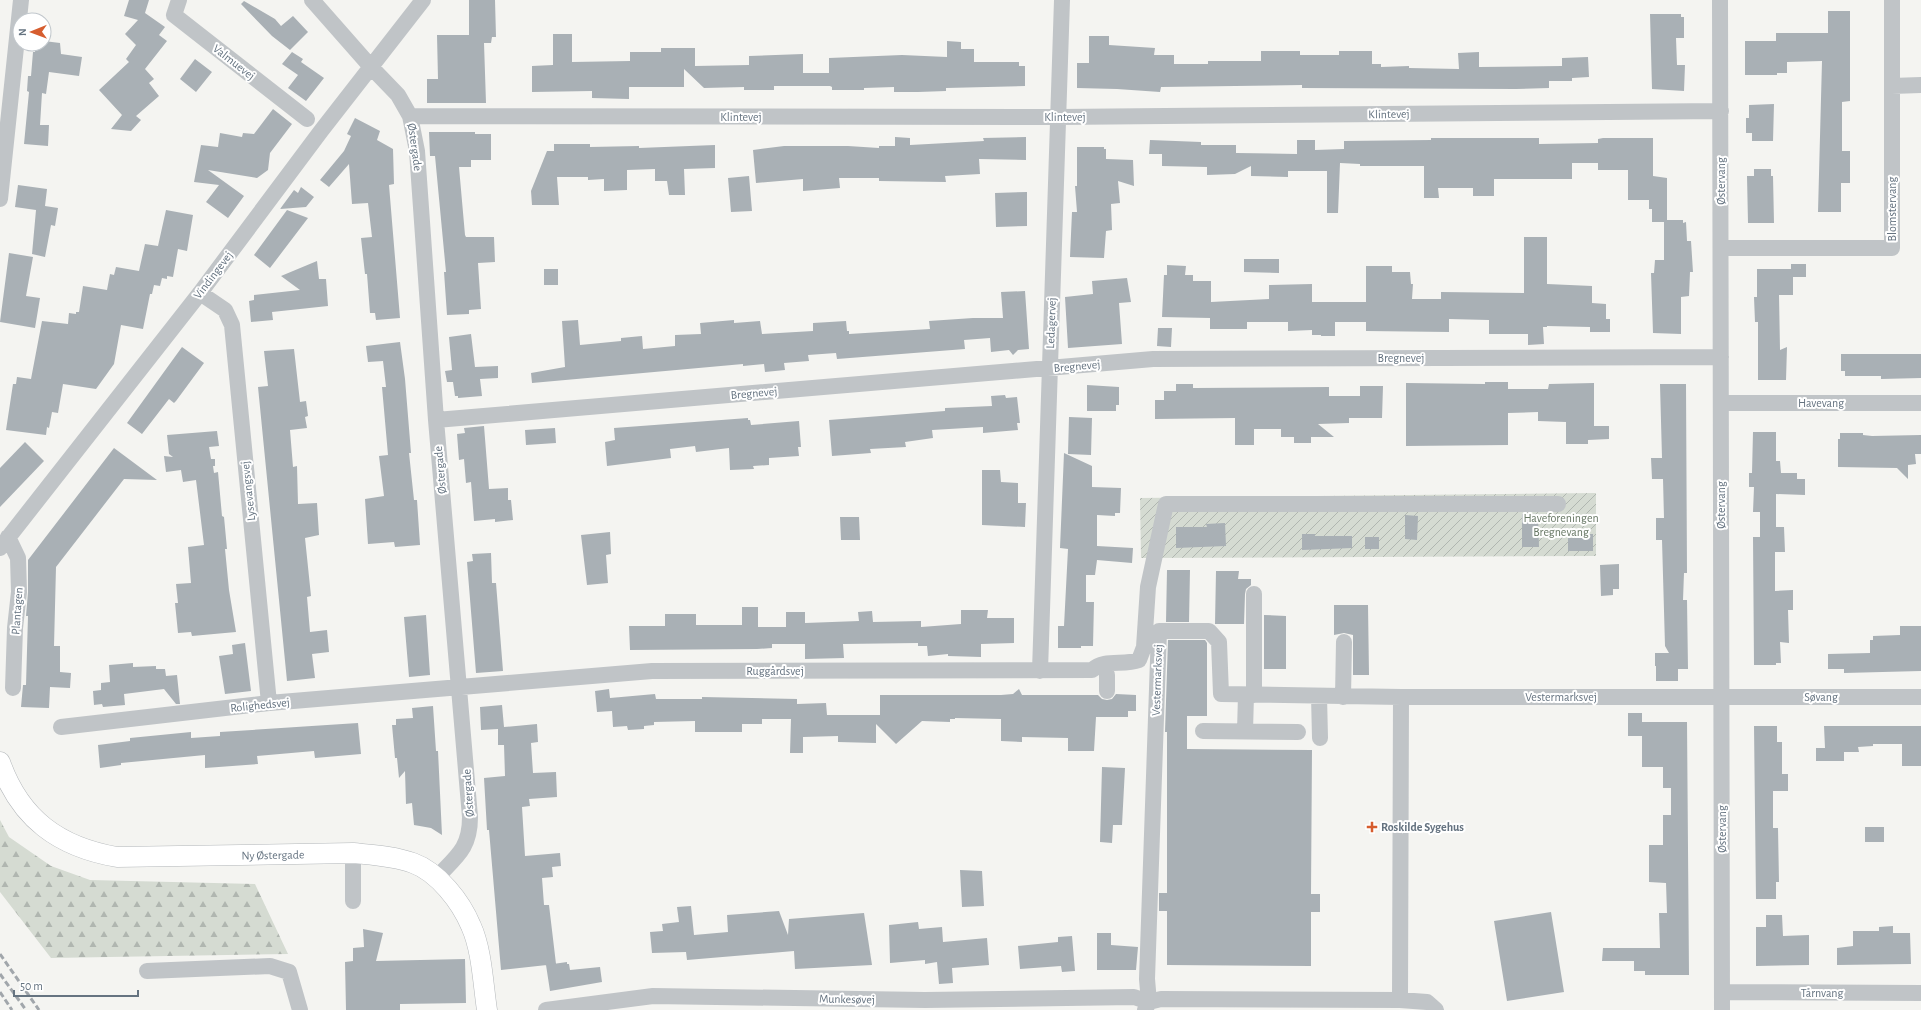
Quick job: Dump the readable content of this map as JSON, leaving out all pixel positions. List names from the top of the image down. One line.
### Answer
{"streets":{"main road":["Ny Østergade"],"street":["Valmuevej","Klintevej","Østergade","Østervang","Blomstervang","Vindingevej","Ledagervej","Bregnevej","Havevang","Lysevangsvej","Plantagen","Ruggårdsvej","Vestermarksvej","Søvang","Rolighedsvej","Tårnvang","Munkesøvej"]},"crossings":[["Klintevej","Østergade"],["Klintevej","Østervang"],["Klintevej","Ledagervej"],["Østergade","Vindingevej"],["Østergade","Bregnevej"],["Østergade","Ruggårdsvej"],["Østergade","Rolighedsvej"],["Østergade","Ny Østergade"],["Østervang","Blomstervang"],["Østervang","Bregnevej"],["Østervang","Havevang"],["Østervang","Vestermarksvej"],["Østervang","Søvang"],["Østervang","Tårnvang"],["Vindingevej","Lysevangsvej"],["Vindingevej","Plantagen"],["Ledagervej","Bregnevej"],["Ledagervej","Ruggårdsvej"],["Lysevangsvej","Rolighedsvej"],["Ruggårdsvej","Rolighedsvej"],["Vestermarksvej","Søvang"],["Vestermarksvej","Munkesøvej"]],"parks":["Haveforeningen Bregnevang"],"places":{"health":["Roskilde Sygehus"]},"scale_bar":"50 m","north":"left"}
